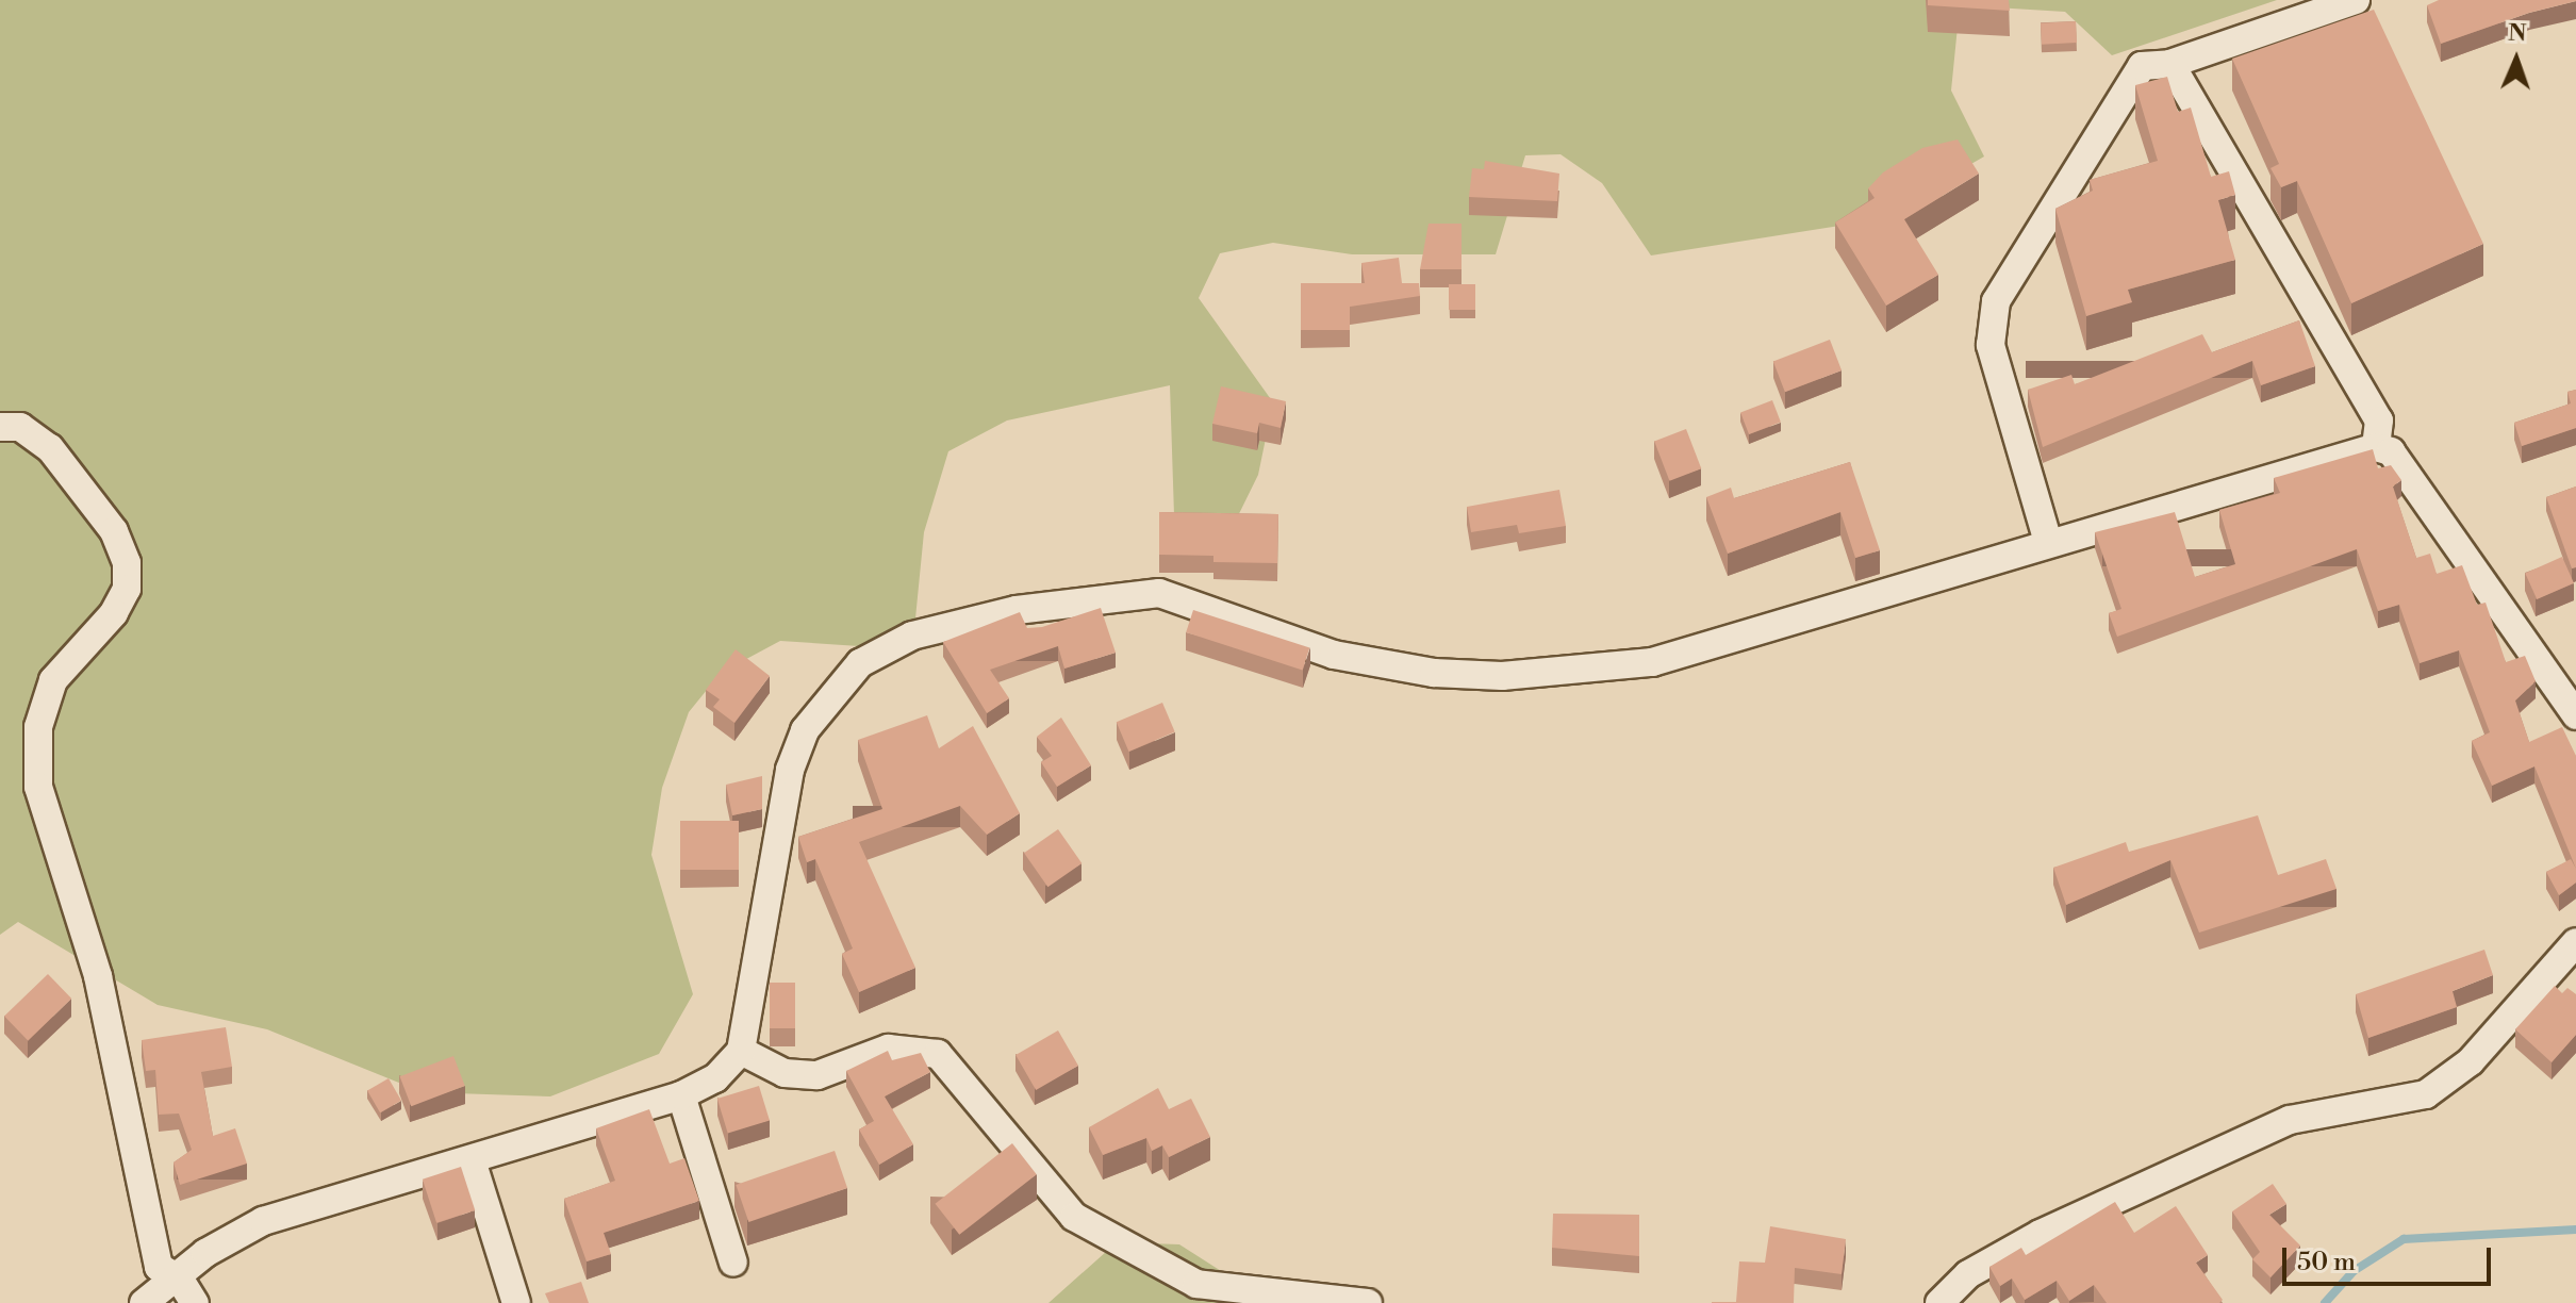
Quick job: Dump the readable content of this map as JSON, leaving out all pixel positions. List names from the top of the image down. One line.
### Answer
{"scale_bar":"50 m","north":"top"}
